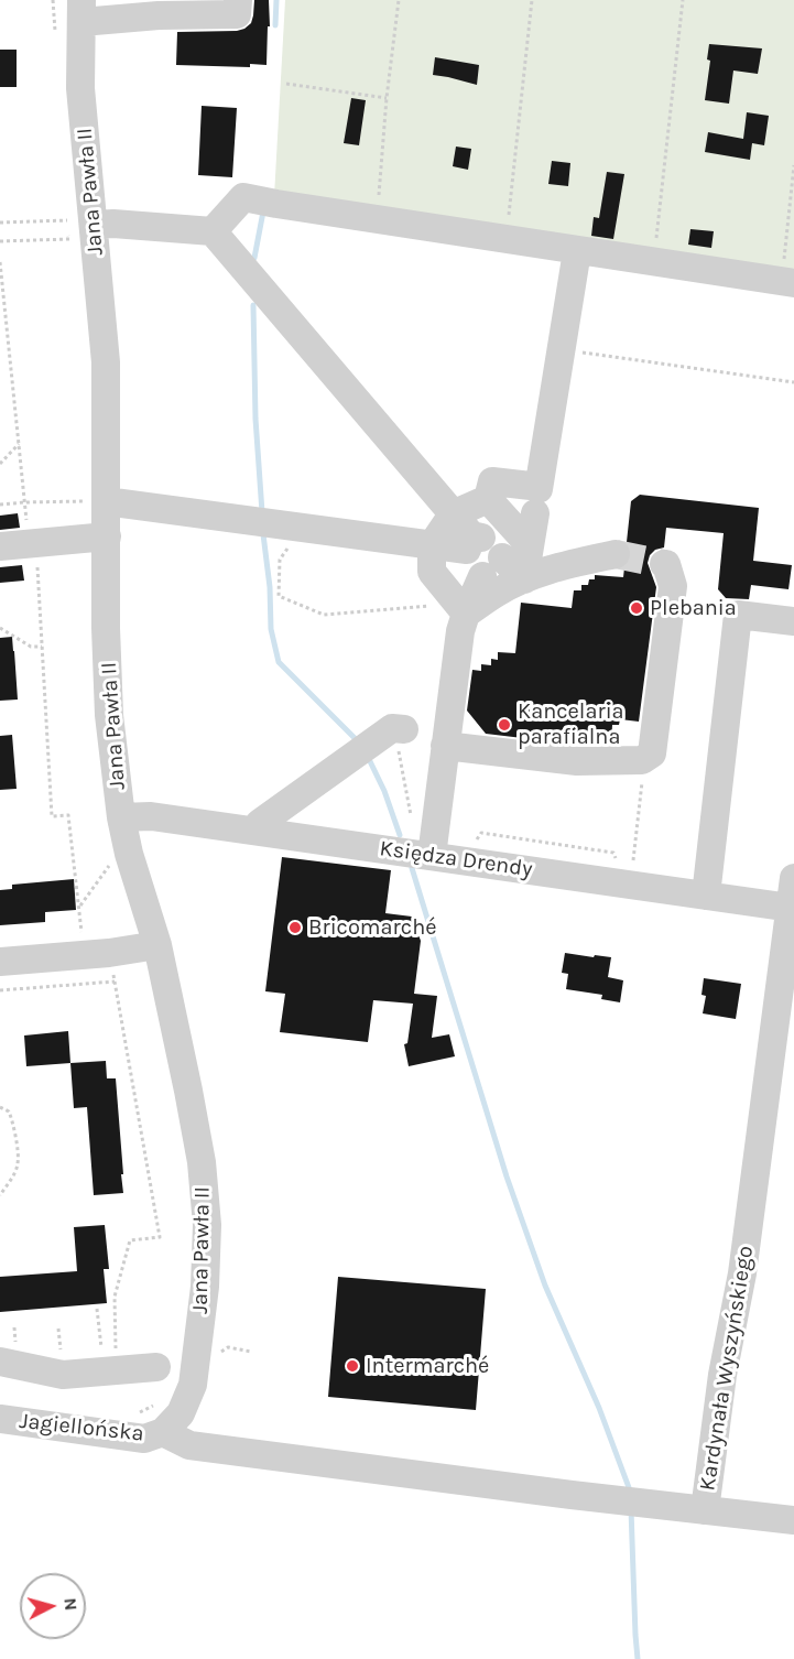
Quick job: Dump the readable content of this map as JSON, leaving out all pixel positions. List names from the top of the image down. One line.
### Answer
{"streets":{"street":["Jana Pawła II","Księdza Drendy","Kardynała Wyszyńskiego","Jagiellońska"]},"crossings":[["Jana Pawła II","Księdza Drendy"],["Jana Pawła II","Kardynała Wyszyńskiego"],["Jana Pawła II","Jagiellońska"],["Księdza Drendy","Kardynała Wyszyńskiego"],["Kardynała Wyszyńskiego","Jagiellońska"]],"places":["Plebania","Kancelaria parafialna","Bricomarché","Intermarché"],"north":"right"}
